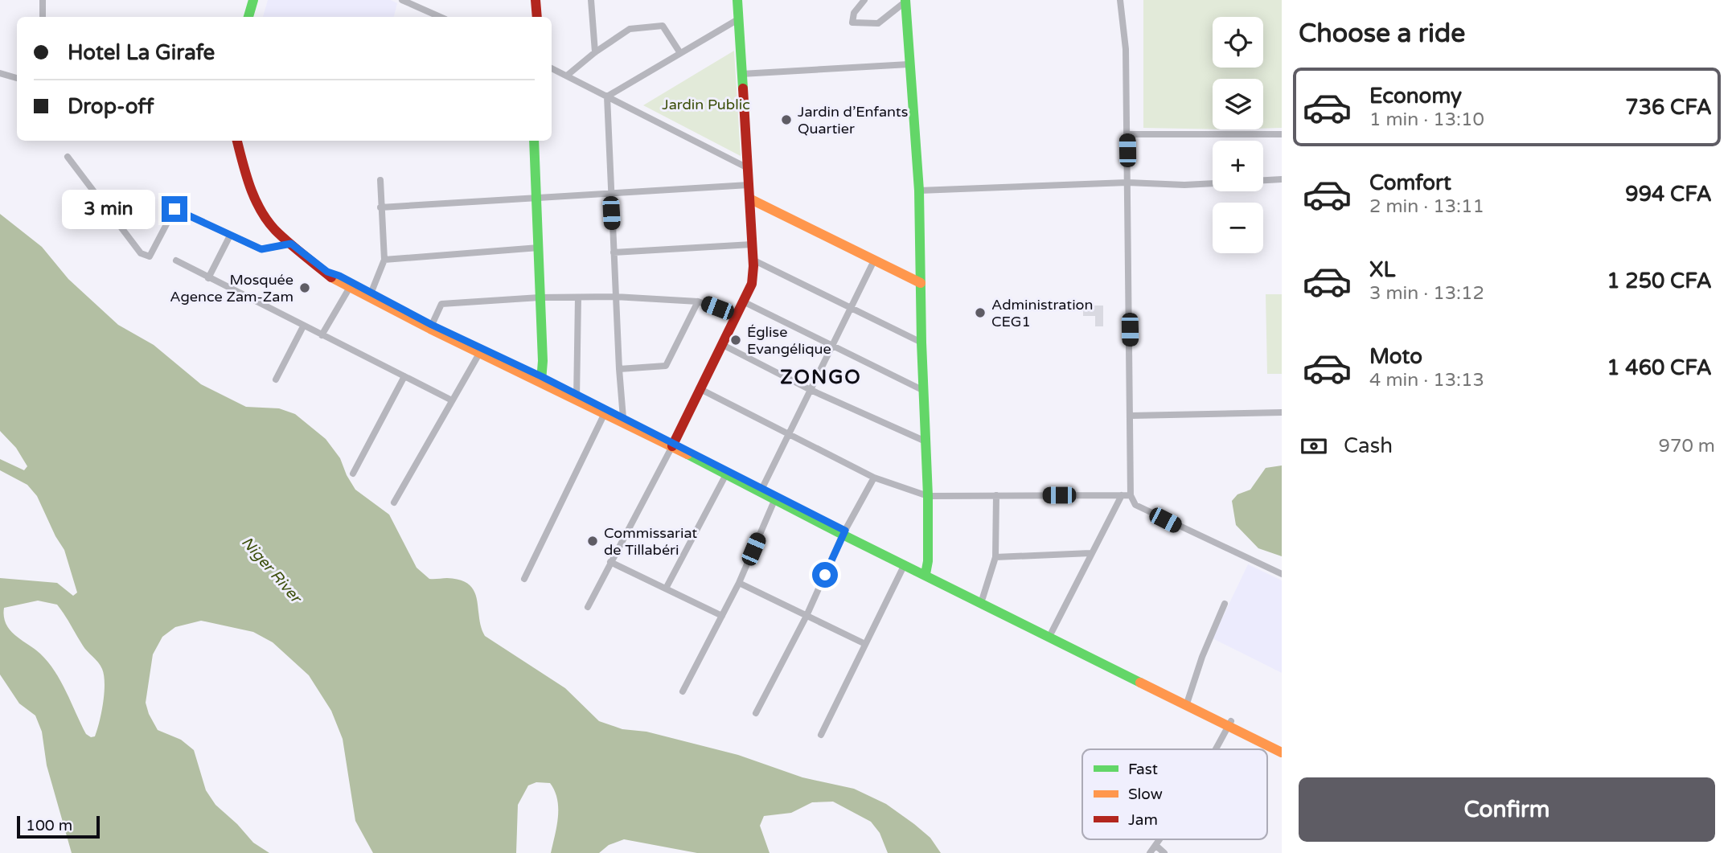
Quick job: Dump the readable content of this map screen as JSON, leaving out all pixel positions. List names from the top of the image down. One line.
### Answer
{"districts":["ZONGO"],"water":["Niger River"],"parks":["Jardin Public"],"places":["Jardin d’Enfants Quartier","Mosquée Agence Zam-Zam","Administration CEG1","Église Evangélique","Commissariat de Tillabéri"],"legend":["Fast","Slow","Jam"],"scale_bar":"100 m","page":{"heading":"Choose a ride","map_buttons":["+","−"],"banner":["Hotel La Girafe","Drop-off"],"list":[{"name":"Economy","note":"1 min · 13:10","value":"736 CFA"},{"name":"Comfort","note":"2 min · 13:11","value":"994 CFA"},{"name":"XL","note":"3 min · 13:12","value":"1 250 CFA"},{"name":"Moto","note":"4 min · 13:13","value":"1 460 CFA"}],"bubble":"3 min","pay":["Cash","970 m"],"buttons":"Confirm","scale":"100 m"}}
